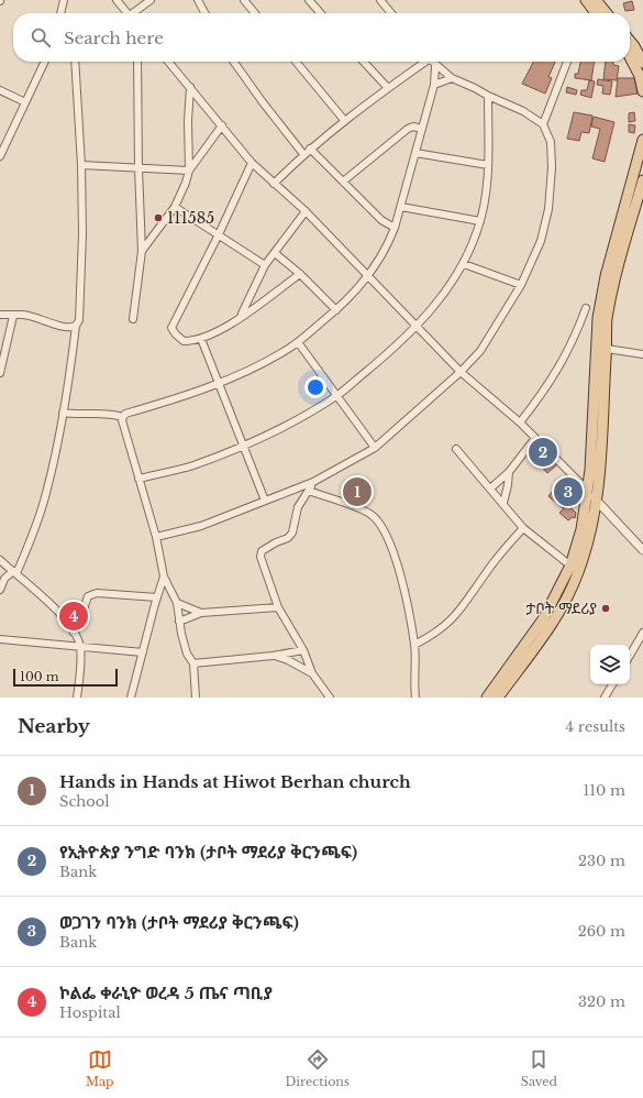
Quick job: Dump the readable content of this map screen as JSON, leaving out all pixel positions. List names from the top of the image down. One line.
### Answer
{"places":["111585","ታቦት ማደሪያ"],"scale_bar":"100 m","page":{"search":"Search here","pins":["2","1","3","4"],"scale":"100 m","heading":["Nearby","4 results"],"list":[{"mark":"1","name":"Hands in Hands at Hiwot Berhan church","note":"School","value":"110 m"},{"mark":"2","name":"የኢትዮጵያ ንግድ ባንክ (ታቦት ማደሪያ ቅርንጫፍ)","note":"Bank","value":"230 m"},{"mark":"3","name":"ወጋገን ባንክ (ታቦት ማደሪያ ቅርንጫፍ)","note":"Bank","value":"260 m"},{"mark":"4","name":"ኮልፌ ቀራኒዮ ወረዳ 5 ጤና ጣቢያ","note":"Hospital","value":"320 m"}],"nav":["Map","Directions","Saved"]}}
